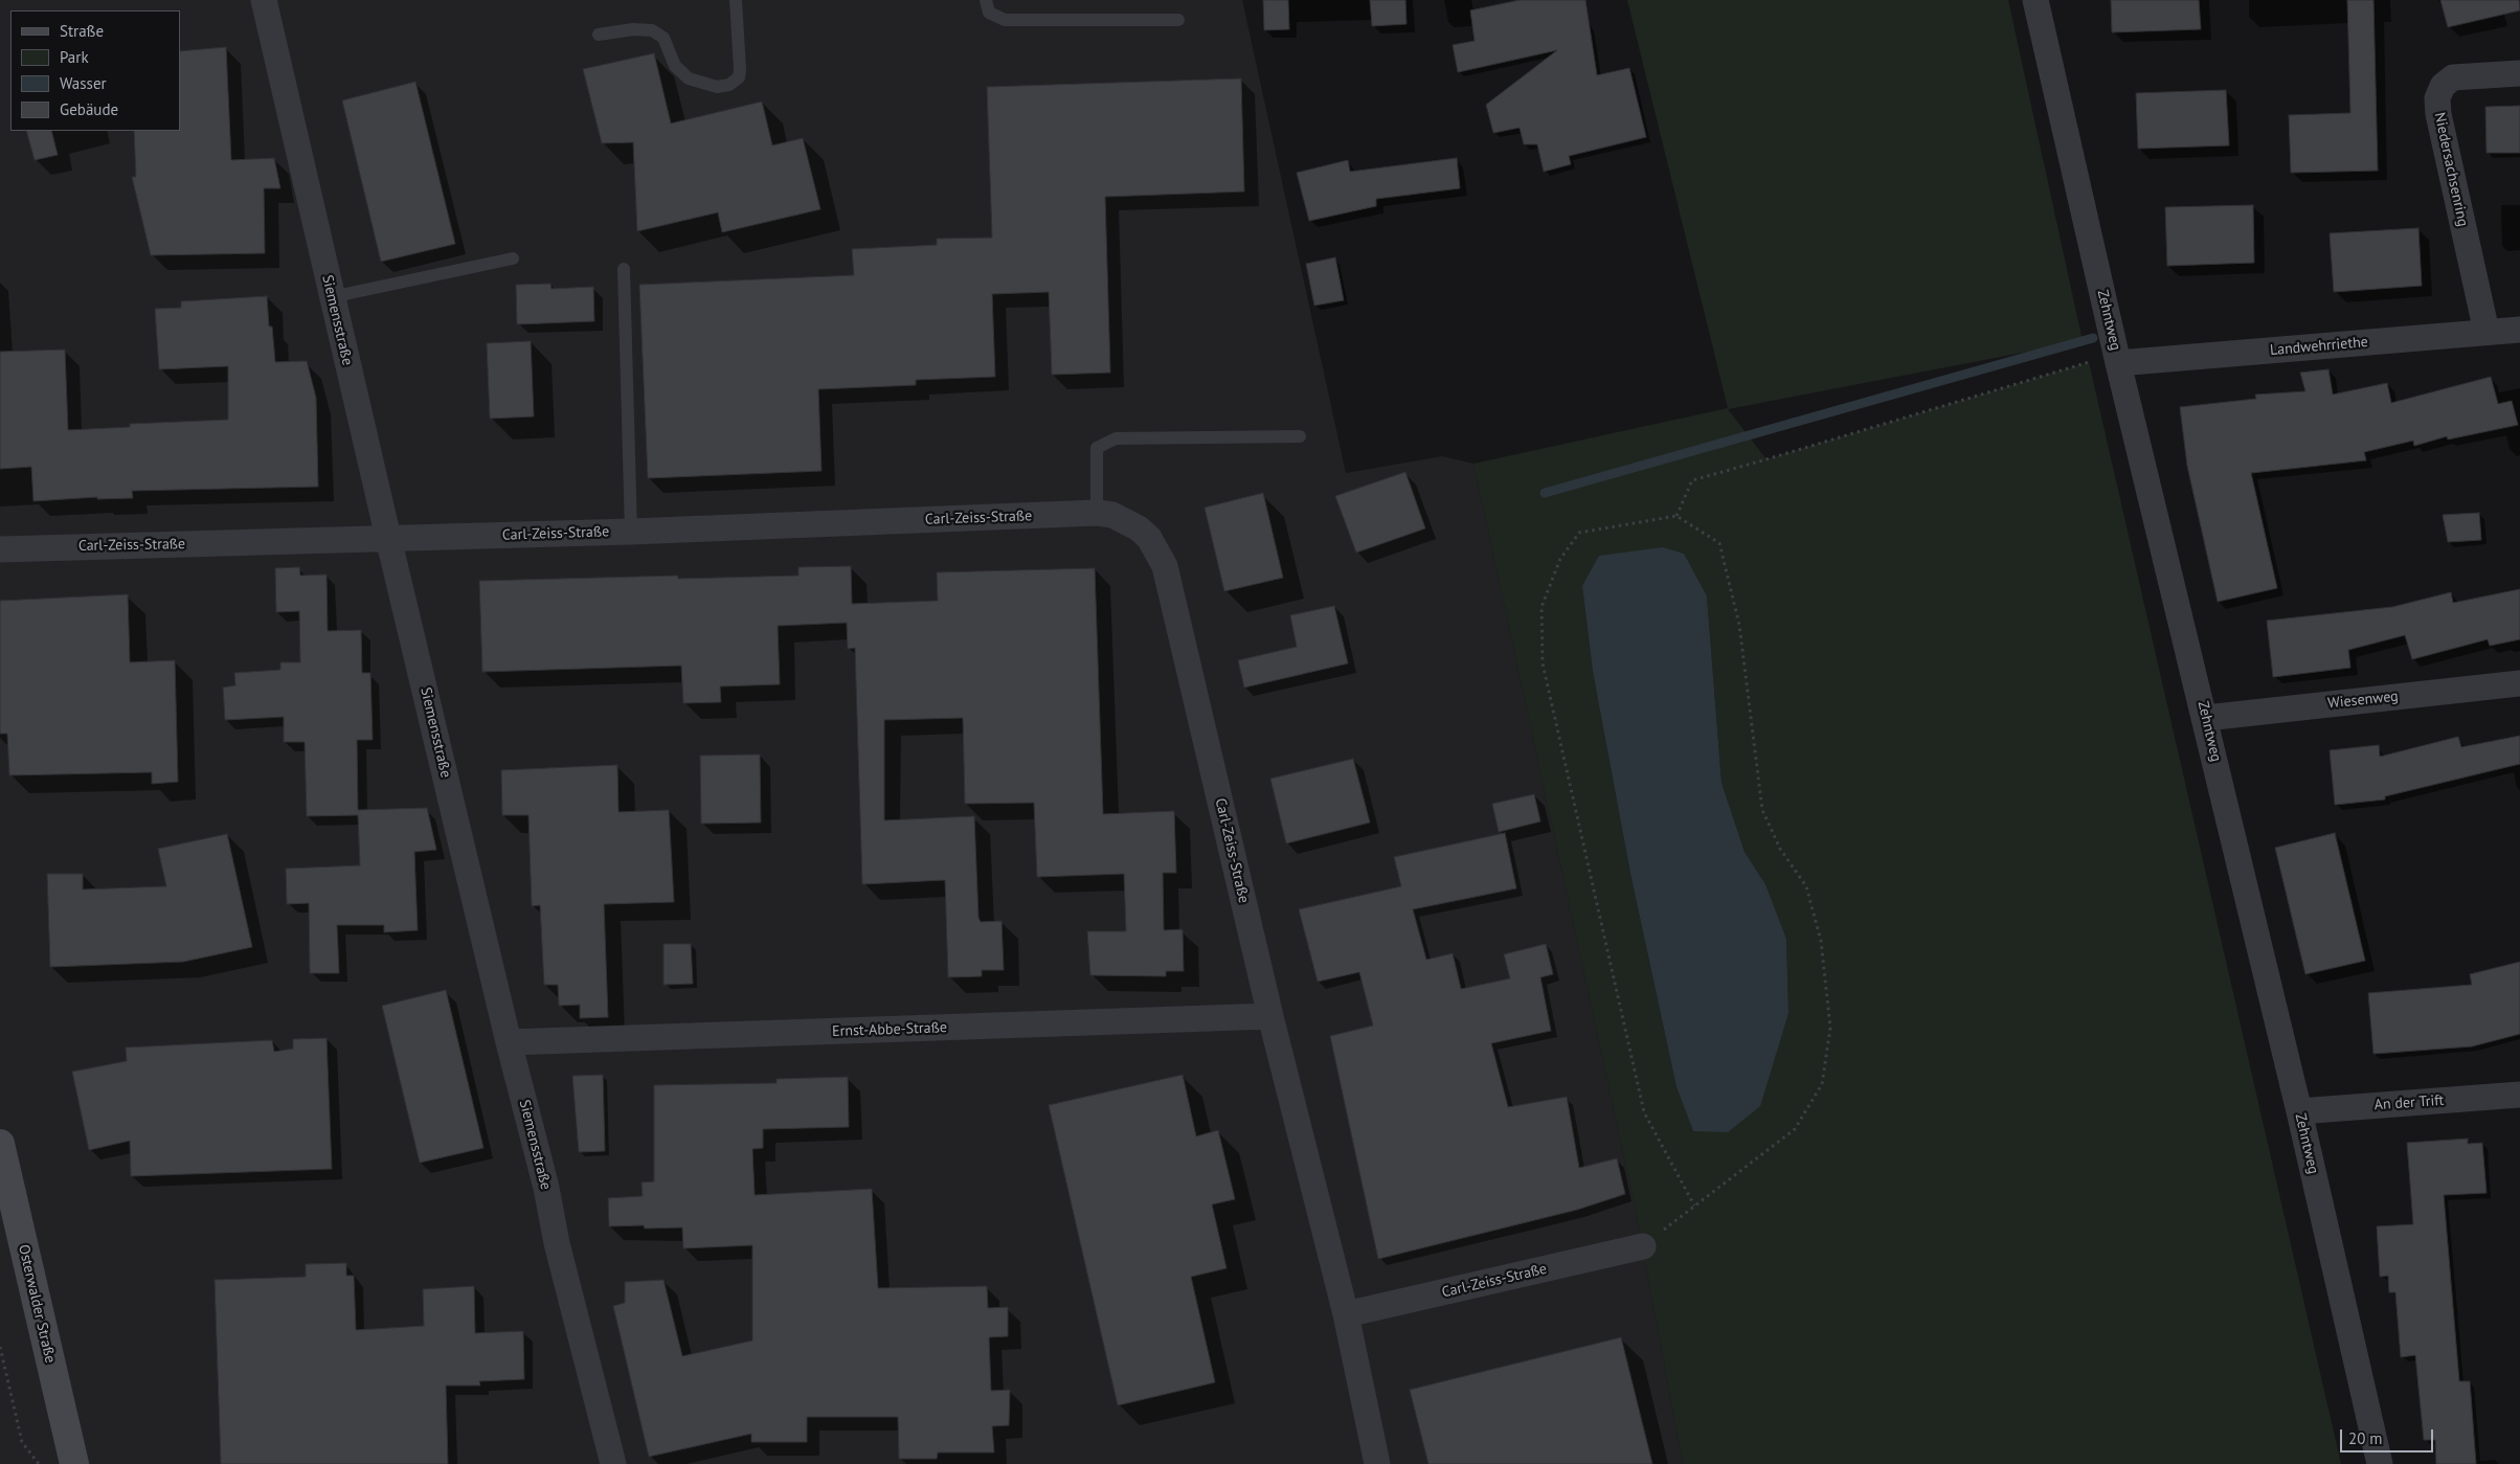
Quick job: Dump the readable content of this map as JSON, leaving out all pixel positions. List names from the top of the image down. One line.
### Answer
{"streets":{"street":["Niedersachsenring","Siemensstraße","Zehntweg","Landwehrriethe","Carl-Zeiss-Straße","Wiesenweg","Ernst-Abbe-Straße","An der Trift","Osterwalder Straße"]},"crossings":[["Niedersachsenring","Landwehrriethe"],["Siemensstraße","Carl-Zeiss-Straße"],["Siemensstraße","Ernst-Abbe-Straße"],["Zehntweg","Landwehrriethe"],["Zehntweg","Wiesenweg"],["Zehntweg","An der Trift"],["Carl-Zeiss-Straße","Ernst-Abbe-Straße"]],"legend":["Straße","Park","Wasser","Gebäude"],"scale_bar":"20 m"}
